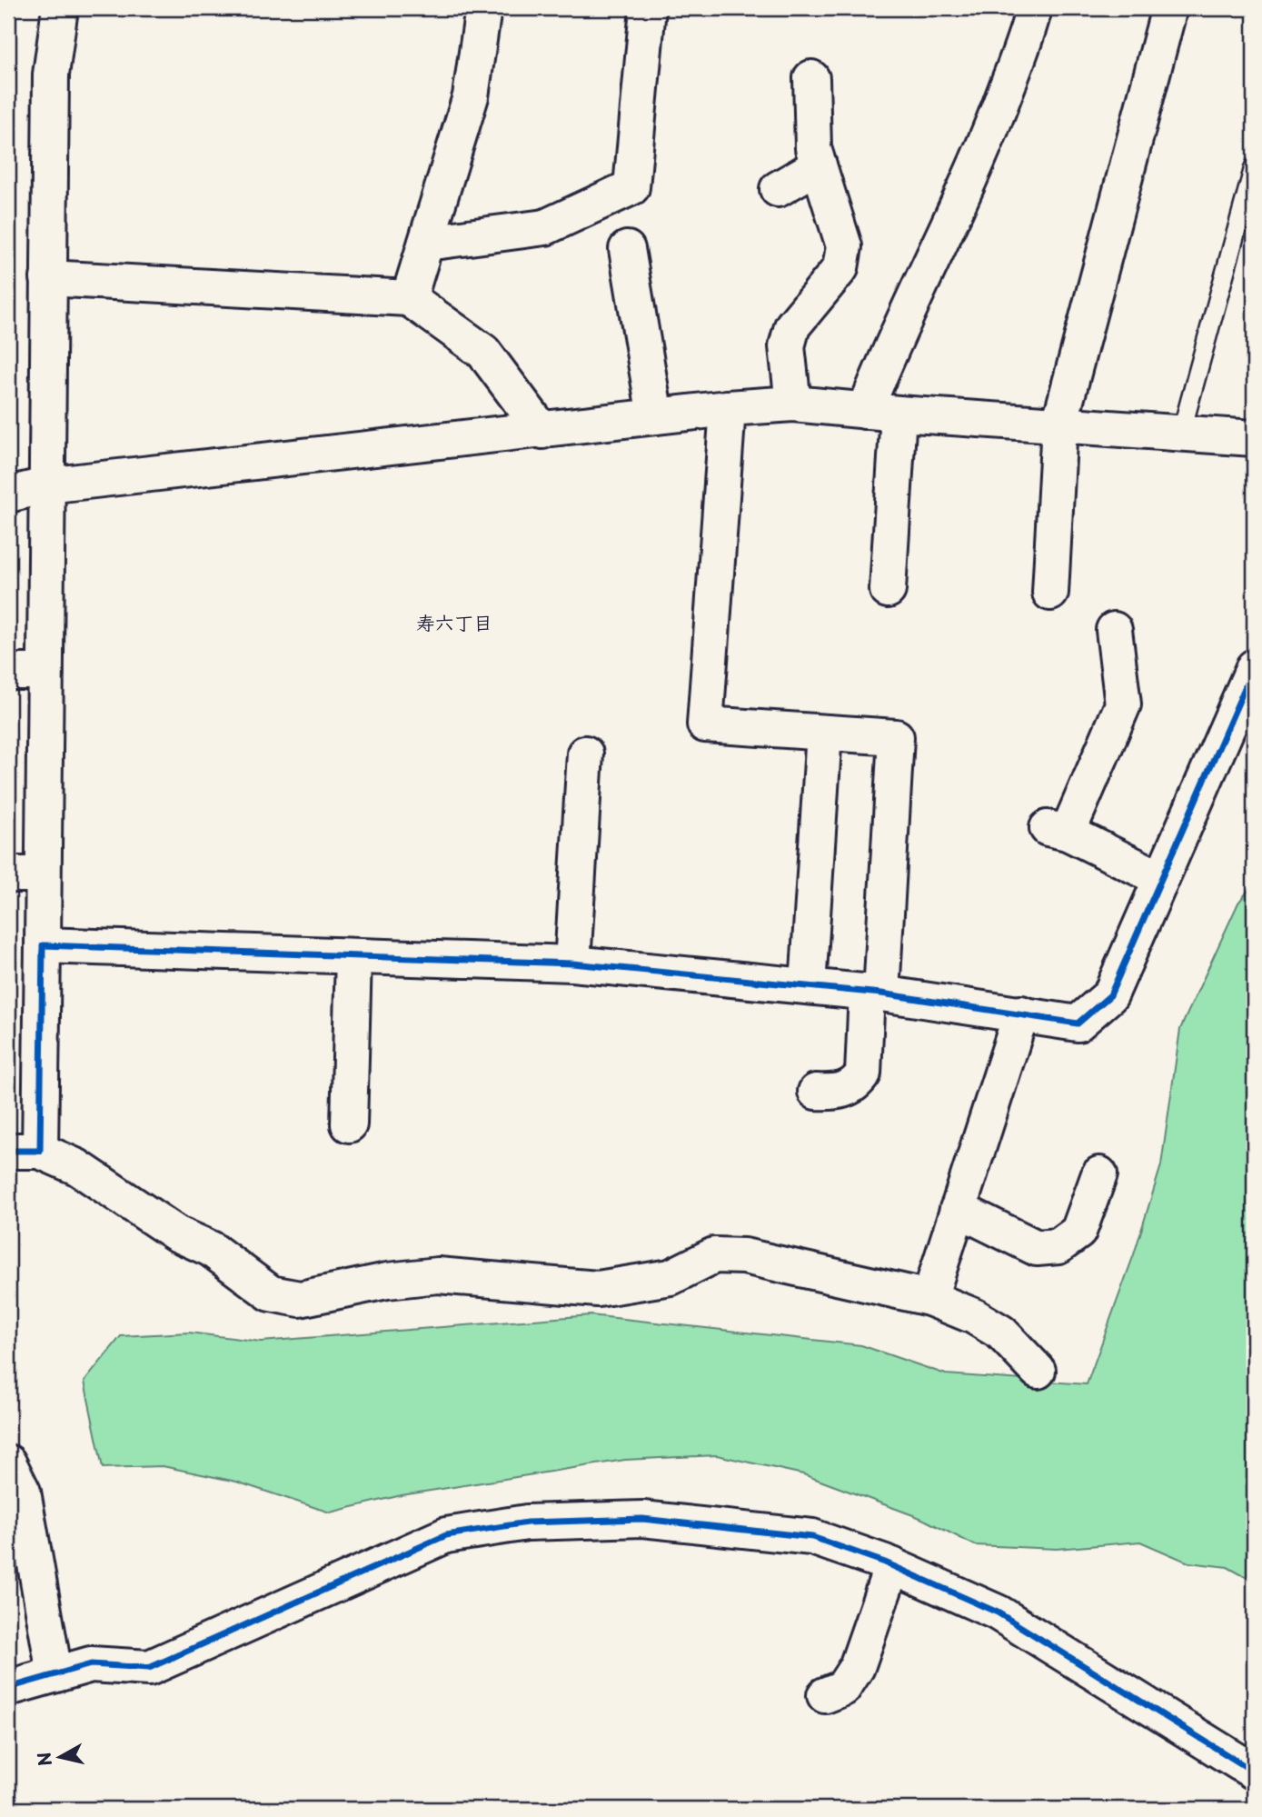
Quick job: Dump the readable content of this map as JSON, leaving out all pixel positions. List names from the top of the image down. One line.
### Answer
{"districts":["寿六丁目"],"north":"left"}
